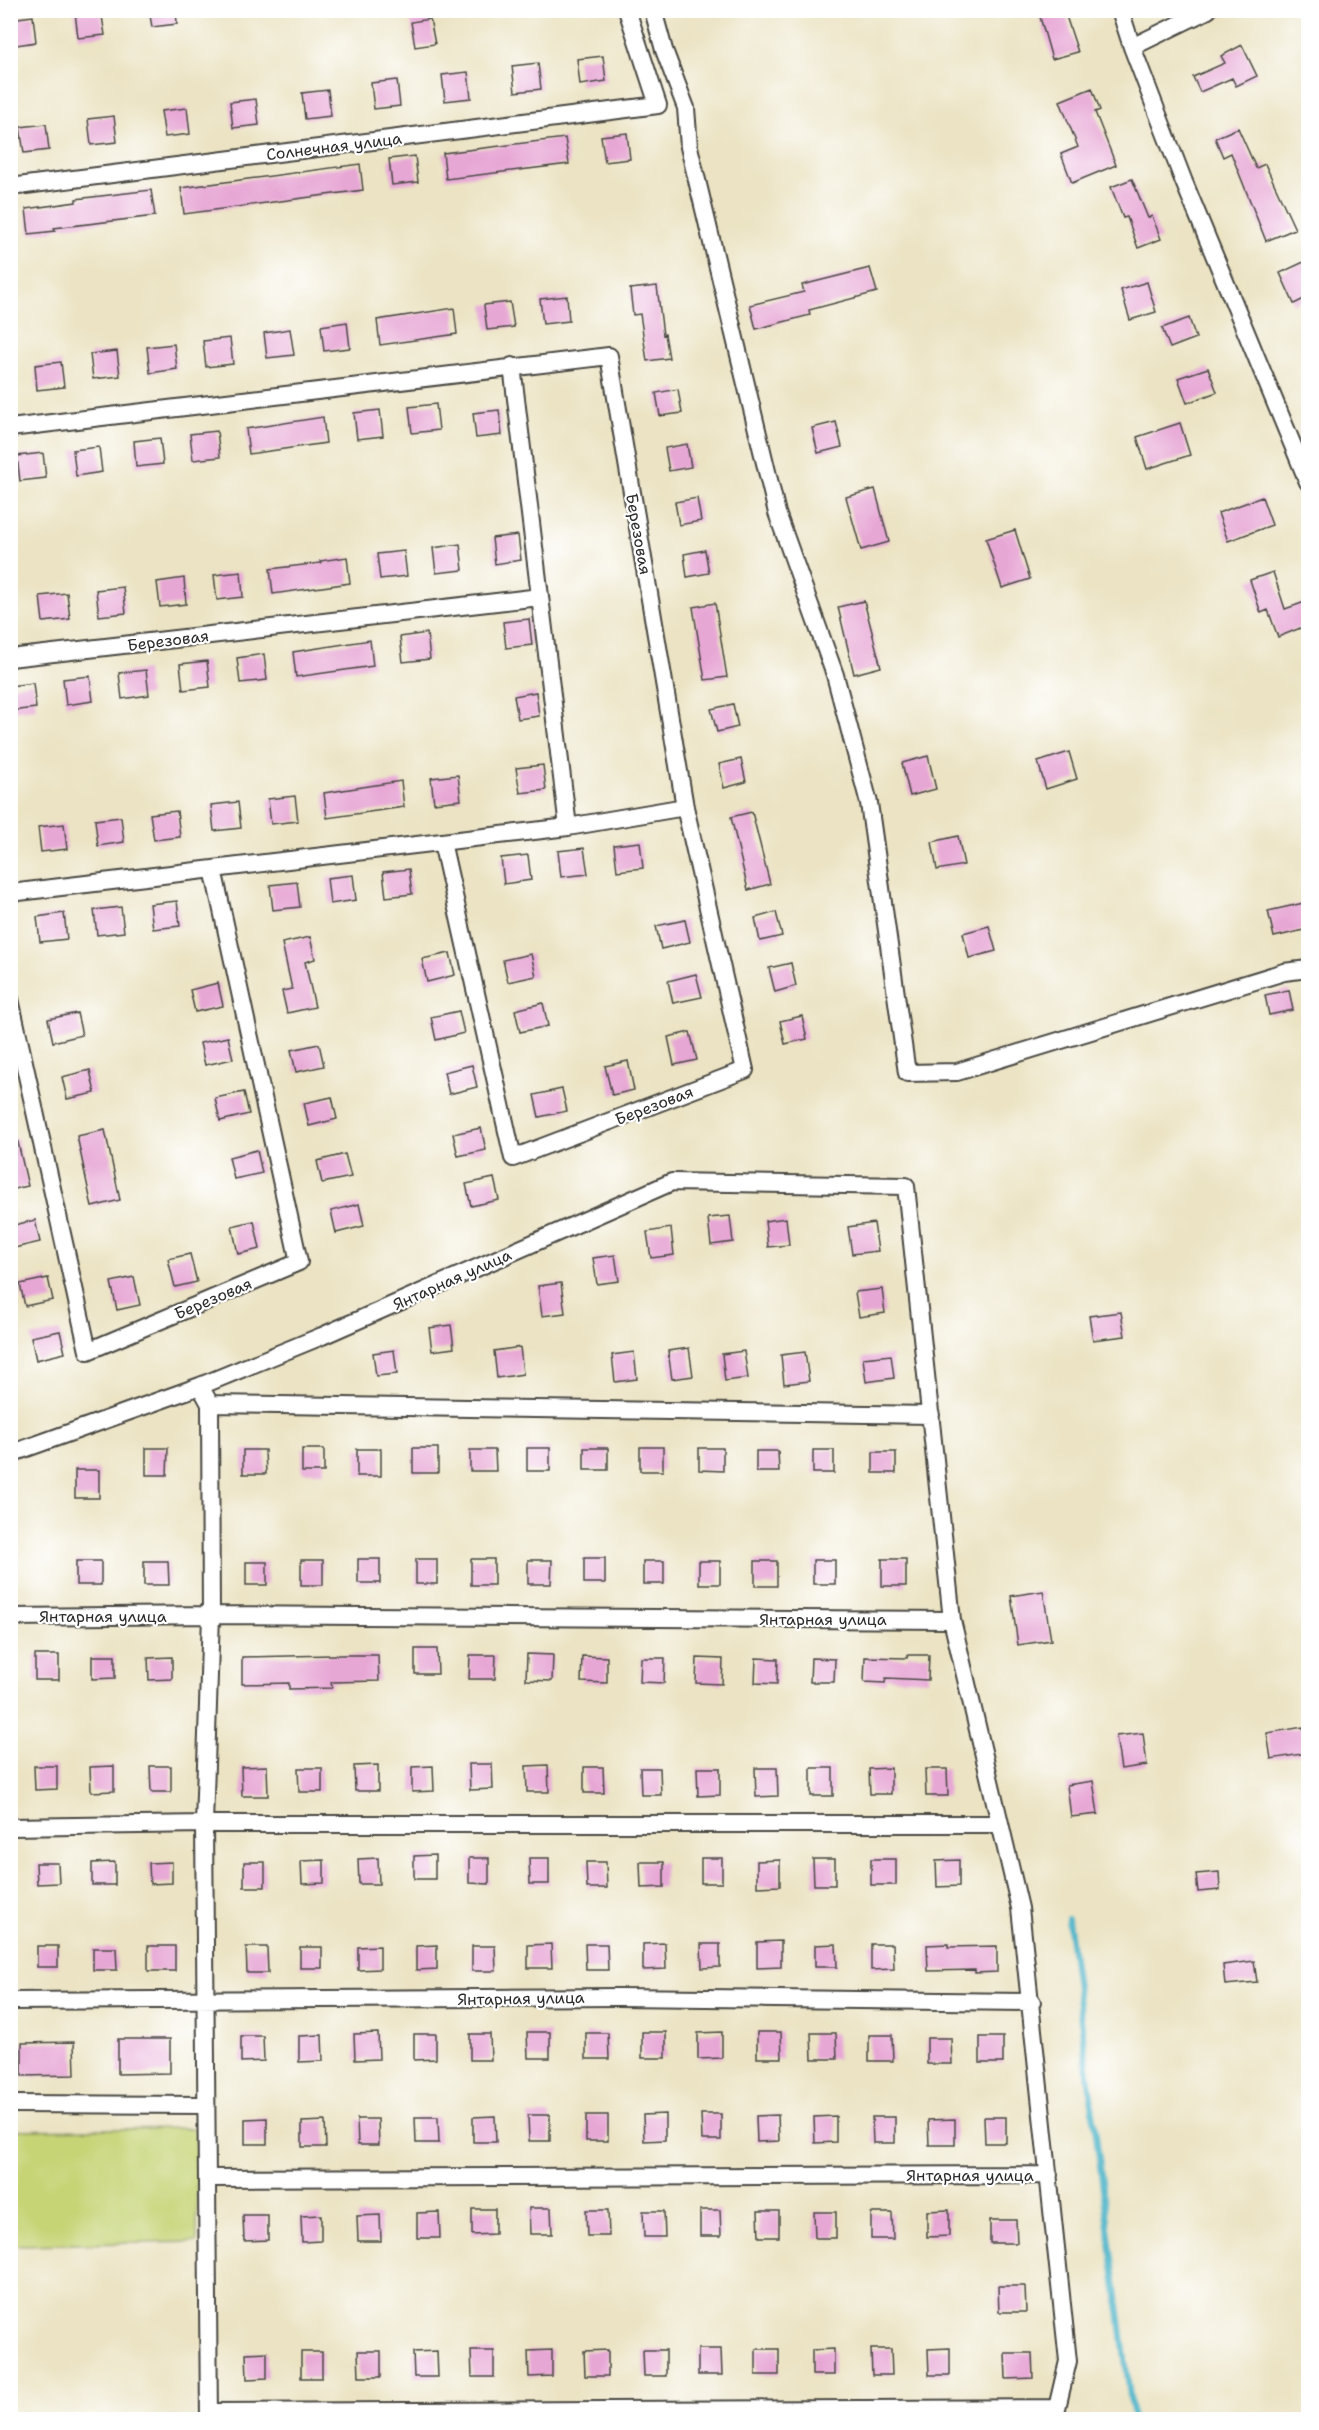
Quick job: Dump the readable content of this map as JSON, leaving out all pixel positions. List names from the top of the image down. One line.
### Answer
{"streets":{"street":["Солнечная улица","Березовая","Янтарная улица"]}}
